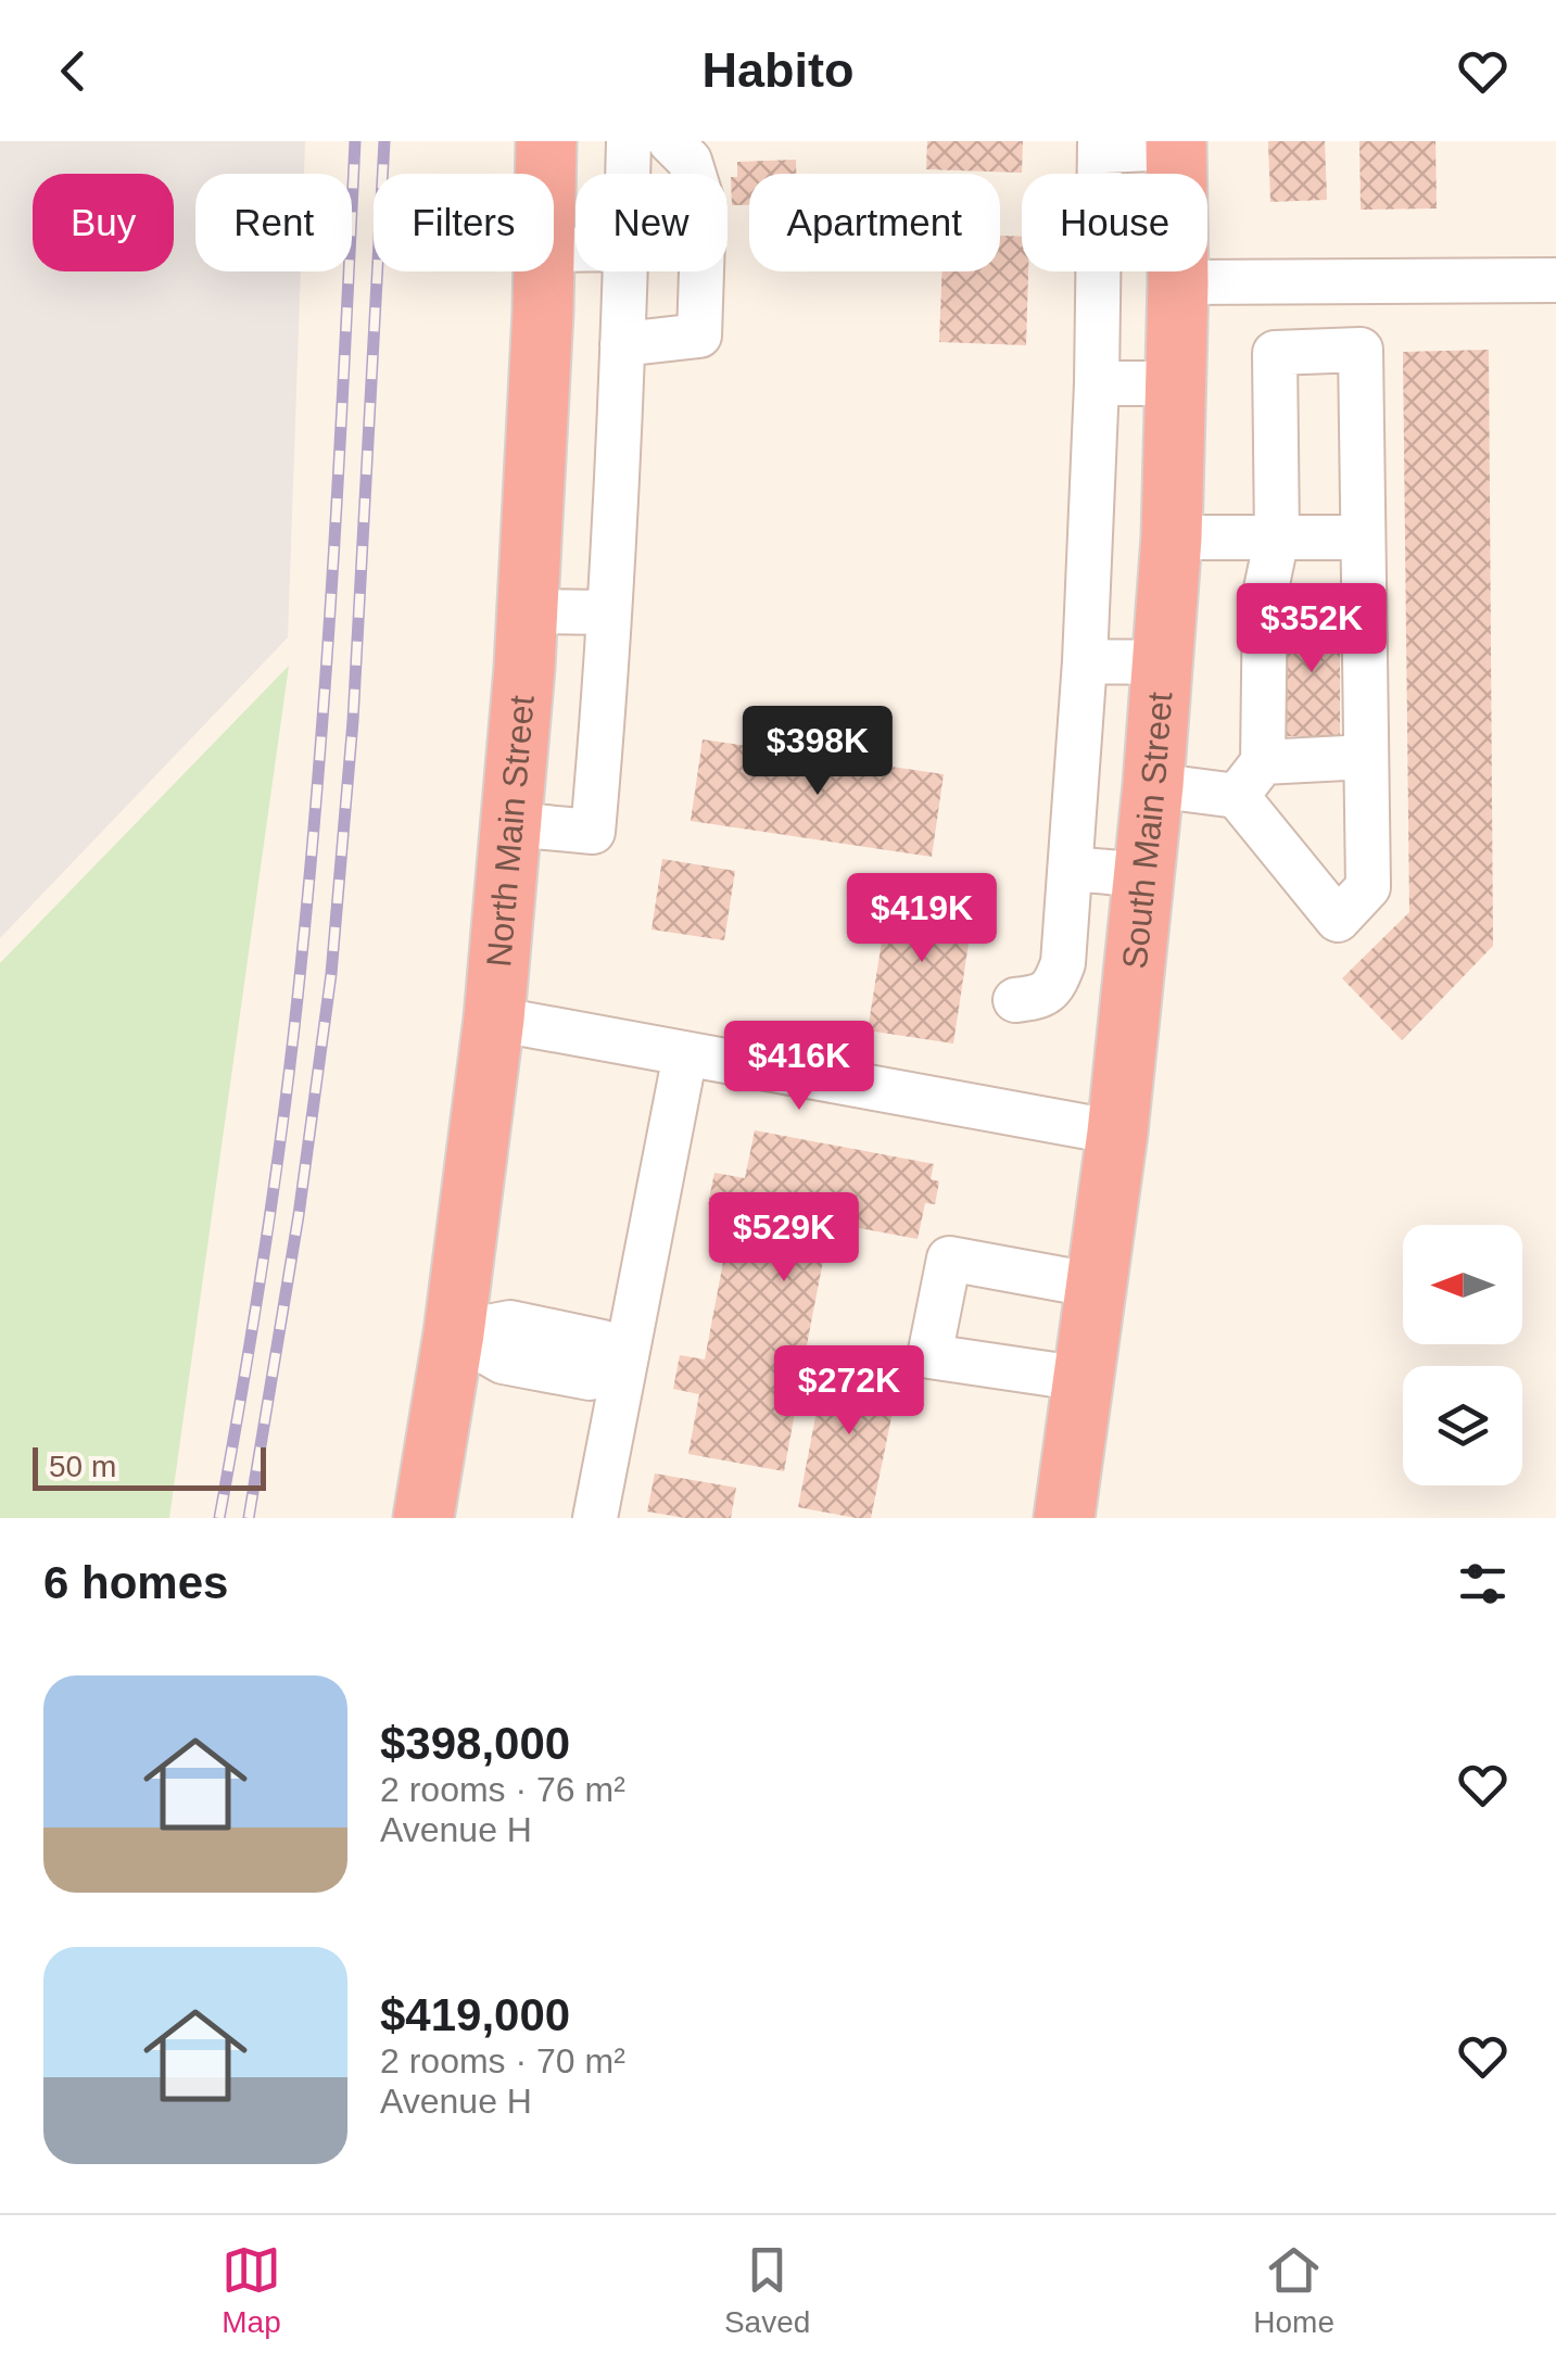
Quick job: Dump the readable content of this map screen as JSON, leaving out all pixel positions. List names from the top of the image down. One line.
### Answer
{"streets":{"highway":["North Main Street","South Main Street"]},"scale_bar":"50 m","north":"left","page":{"header":"Habito","chip":["Buy","Rent","Filters","New","Apartment","House"],"price":["$352K","$398K","$419K","$416K","$529K","$272K"],"scale":"50 m","heading":"6 homes","list":[{"name":"$398,000","note":"2 rooms · 76 m² · Avenue H"},{"name":"$419,000","note":"2 rooms · 70 m² · Avenue H"}],"tabs":["Map","Saved","Home"]}}
